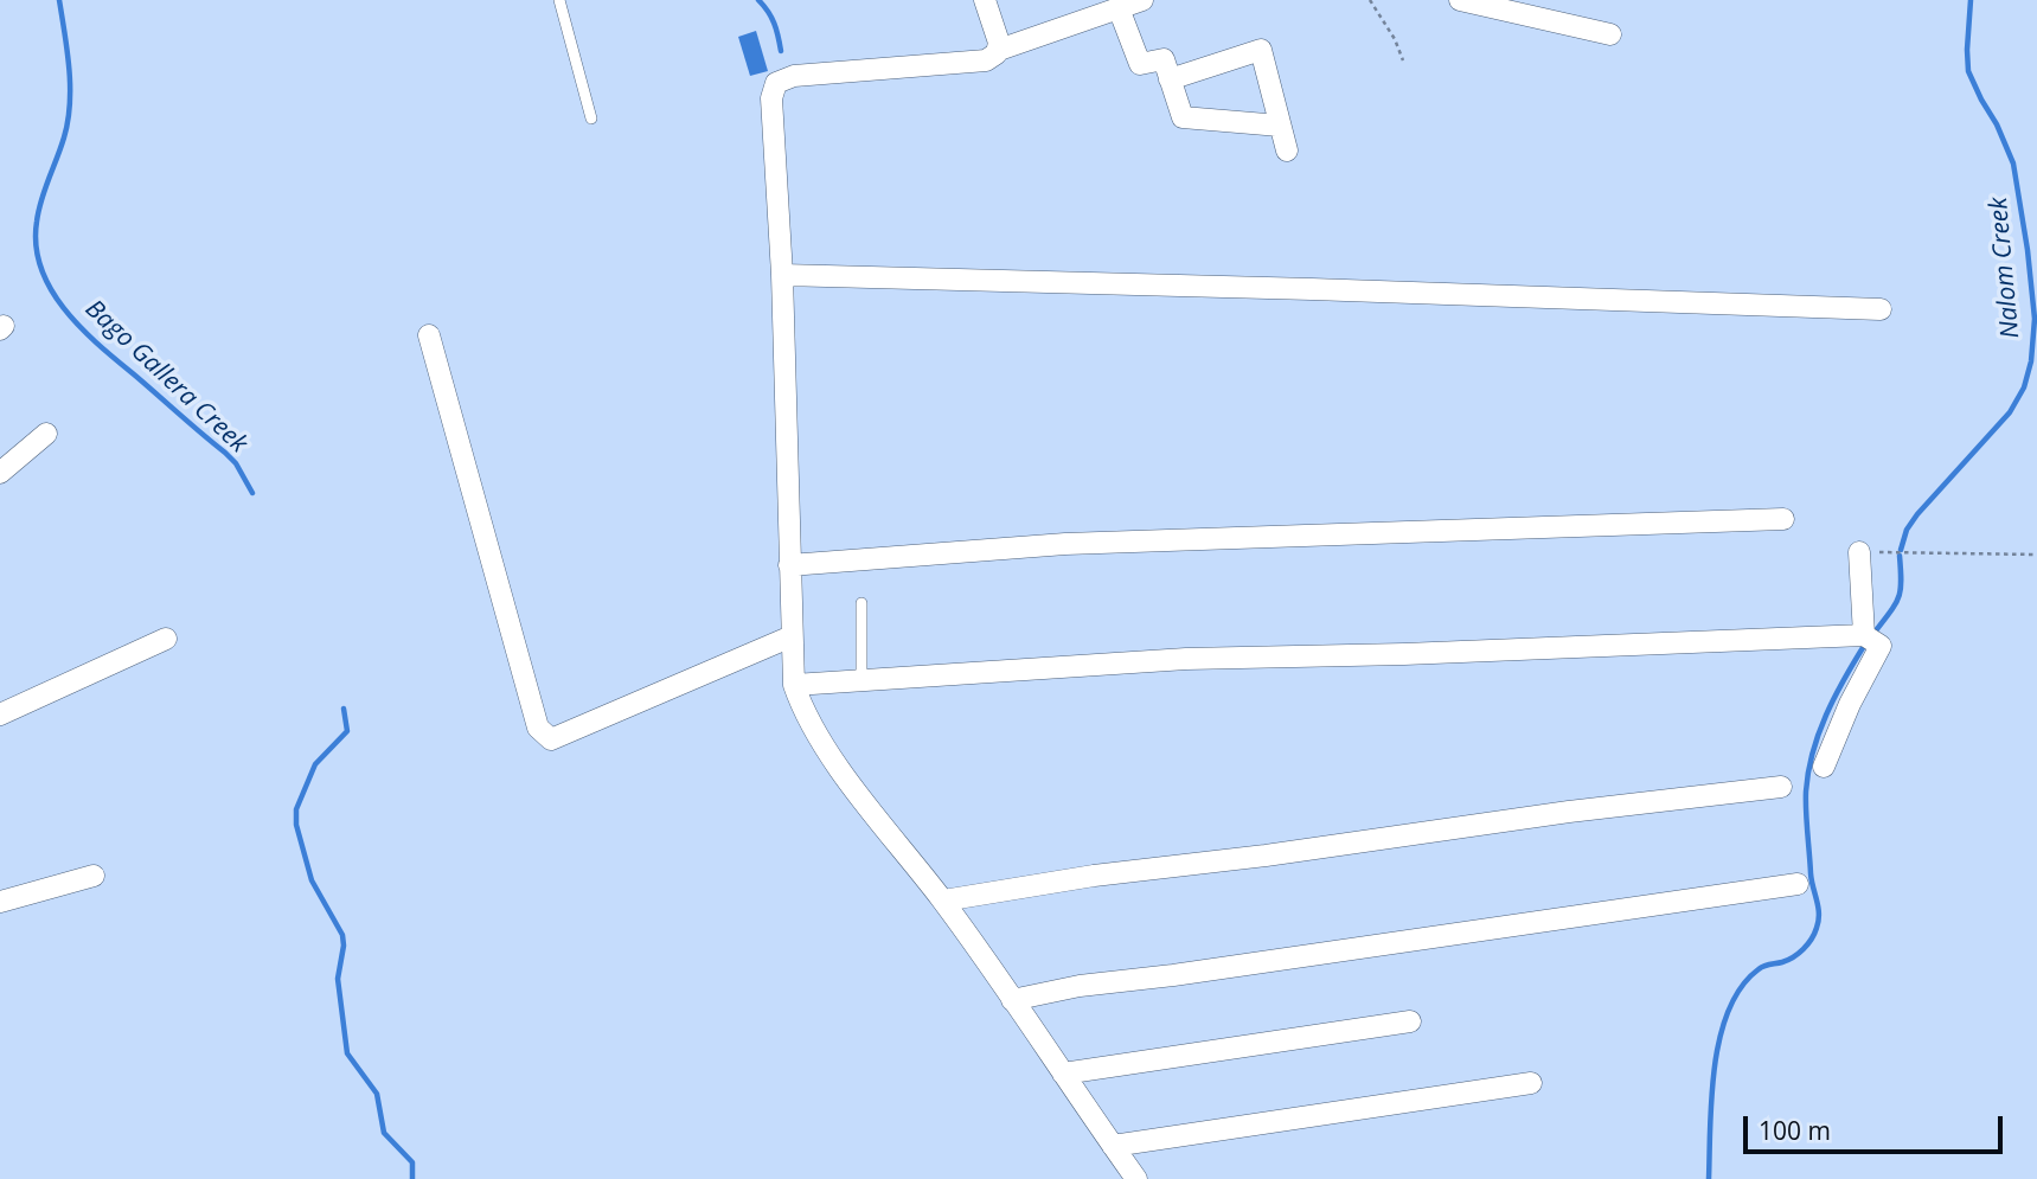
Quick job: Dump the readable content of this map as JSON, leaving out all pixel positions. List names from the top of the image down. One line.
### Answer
{"water":["Nalom Creek","Bago Gallera Creek"],"scale_bar":"100 m"}
